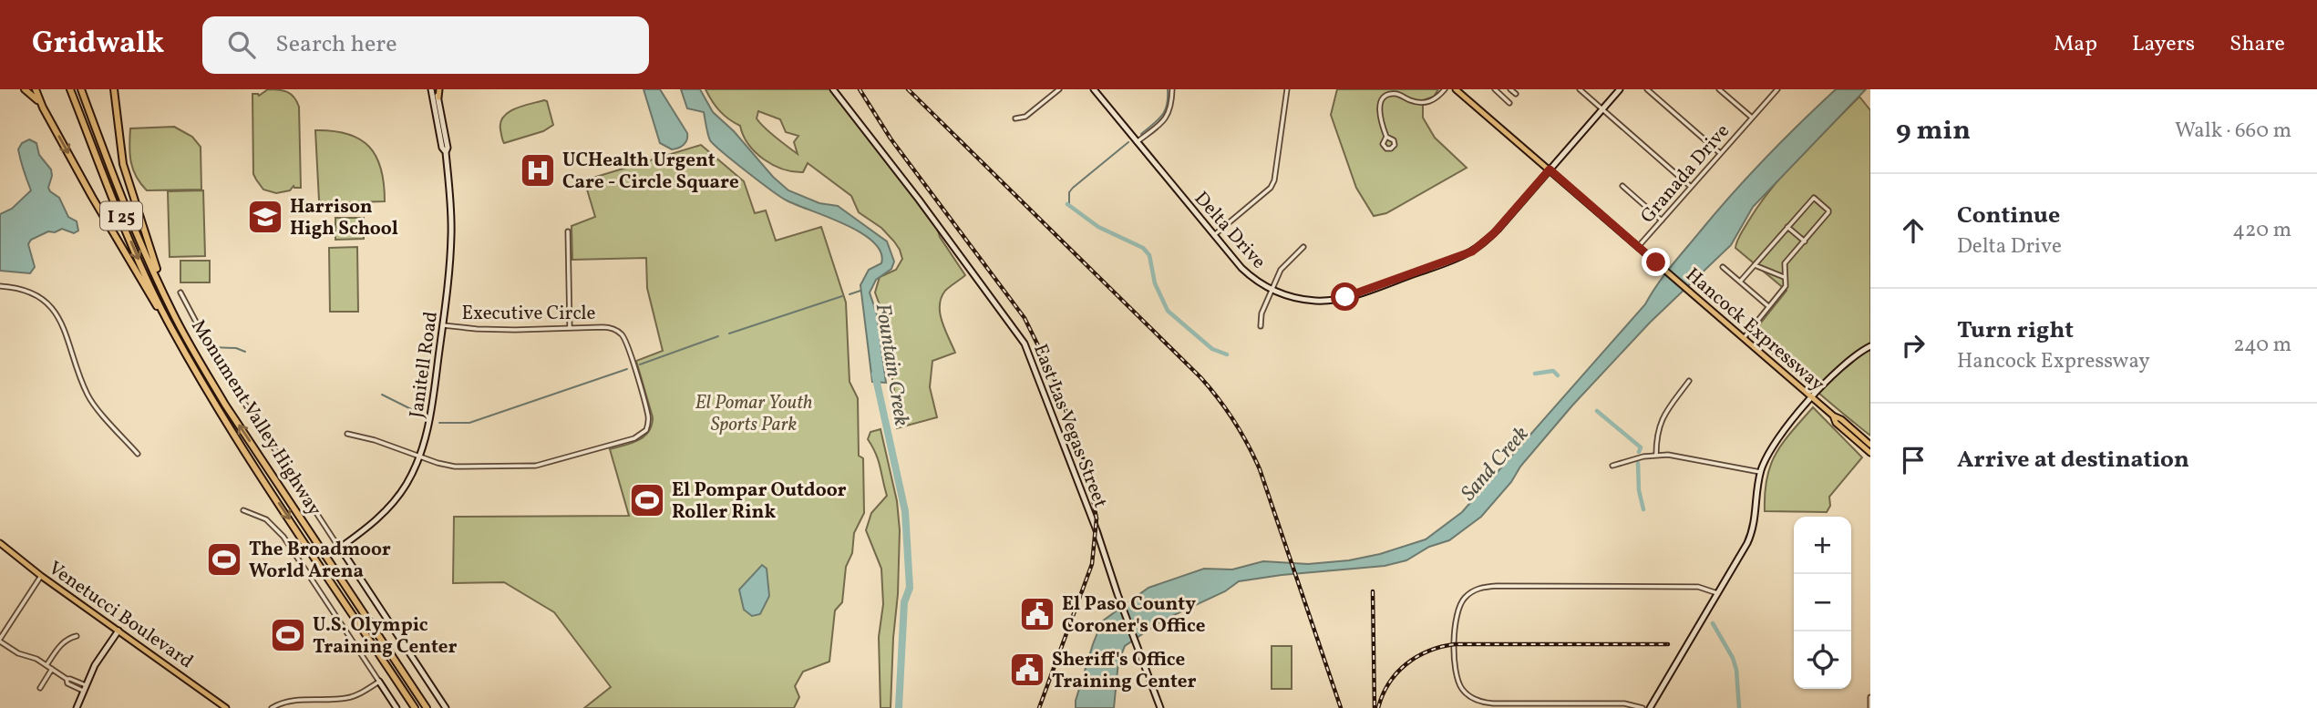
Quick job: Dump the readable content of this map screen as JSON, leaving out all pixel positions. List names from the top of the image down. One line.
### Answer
{"streets":{"highway":["I 25","Monument Valley Highway"],"main road":["Hancock Expressway","Venetucci Boulevard"],"street":["Granada Drive","Delta Drive","Executive Circle","Janitell Road","East Las Vegas Street"]},"crossings":[["Granada Drive","Hancock Expressway"],["Delta Drive","Hancock Expressway"],["Executive Circle","Janitell Road"]],"water":["Fountain Creek","Sand Creek"],"parks":["El Pomar Youth Sports Park"],"places":{"hospital":["UCHealth Urgent Care - Circle Square"],"school or university":["Harrison High School"],"sports":["El Pompar Outdoor Roller Rink","The Broadmoor World Arena","U.S. Olympic Training Center"],"public building":["El Paso County Coroner's Office","Sheriff's Office Training Center"]},"page":{"header":"Gridwalk","search":"Search here","nav":["Map","Layers","Share"],"heading":["9 min","Walk · 660 m"],"list":[["Continue","Delta Drive","420 m"],["Turn right","Hancock Expressway","240 m"],"Arrive at destination"],"map_buttons":["+","−"]}}
